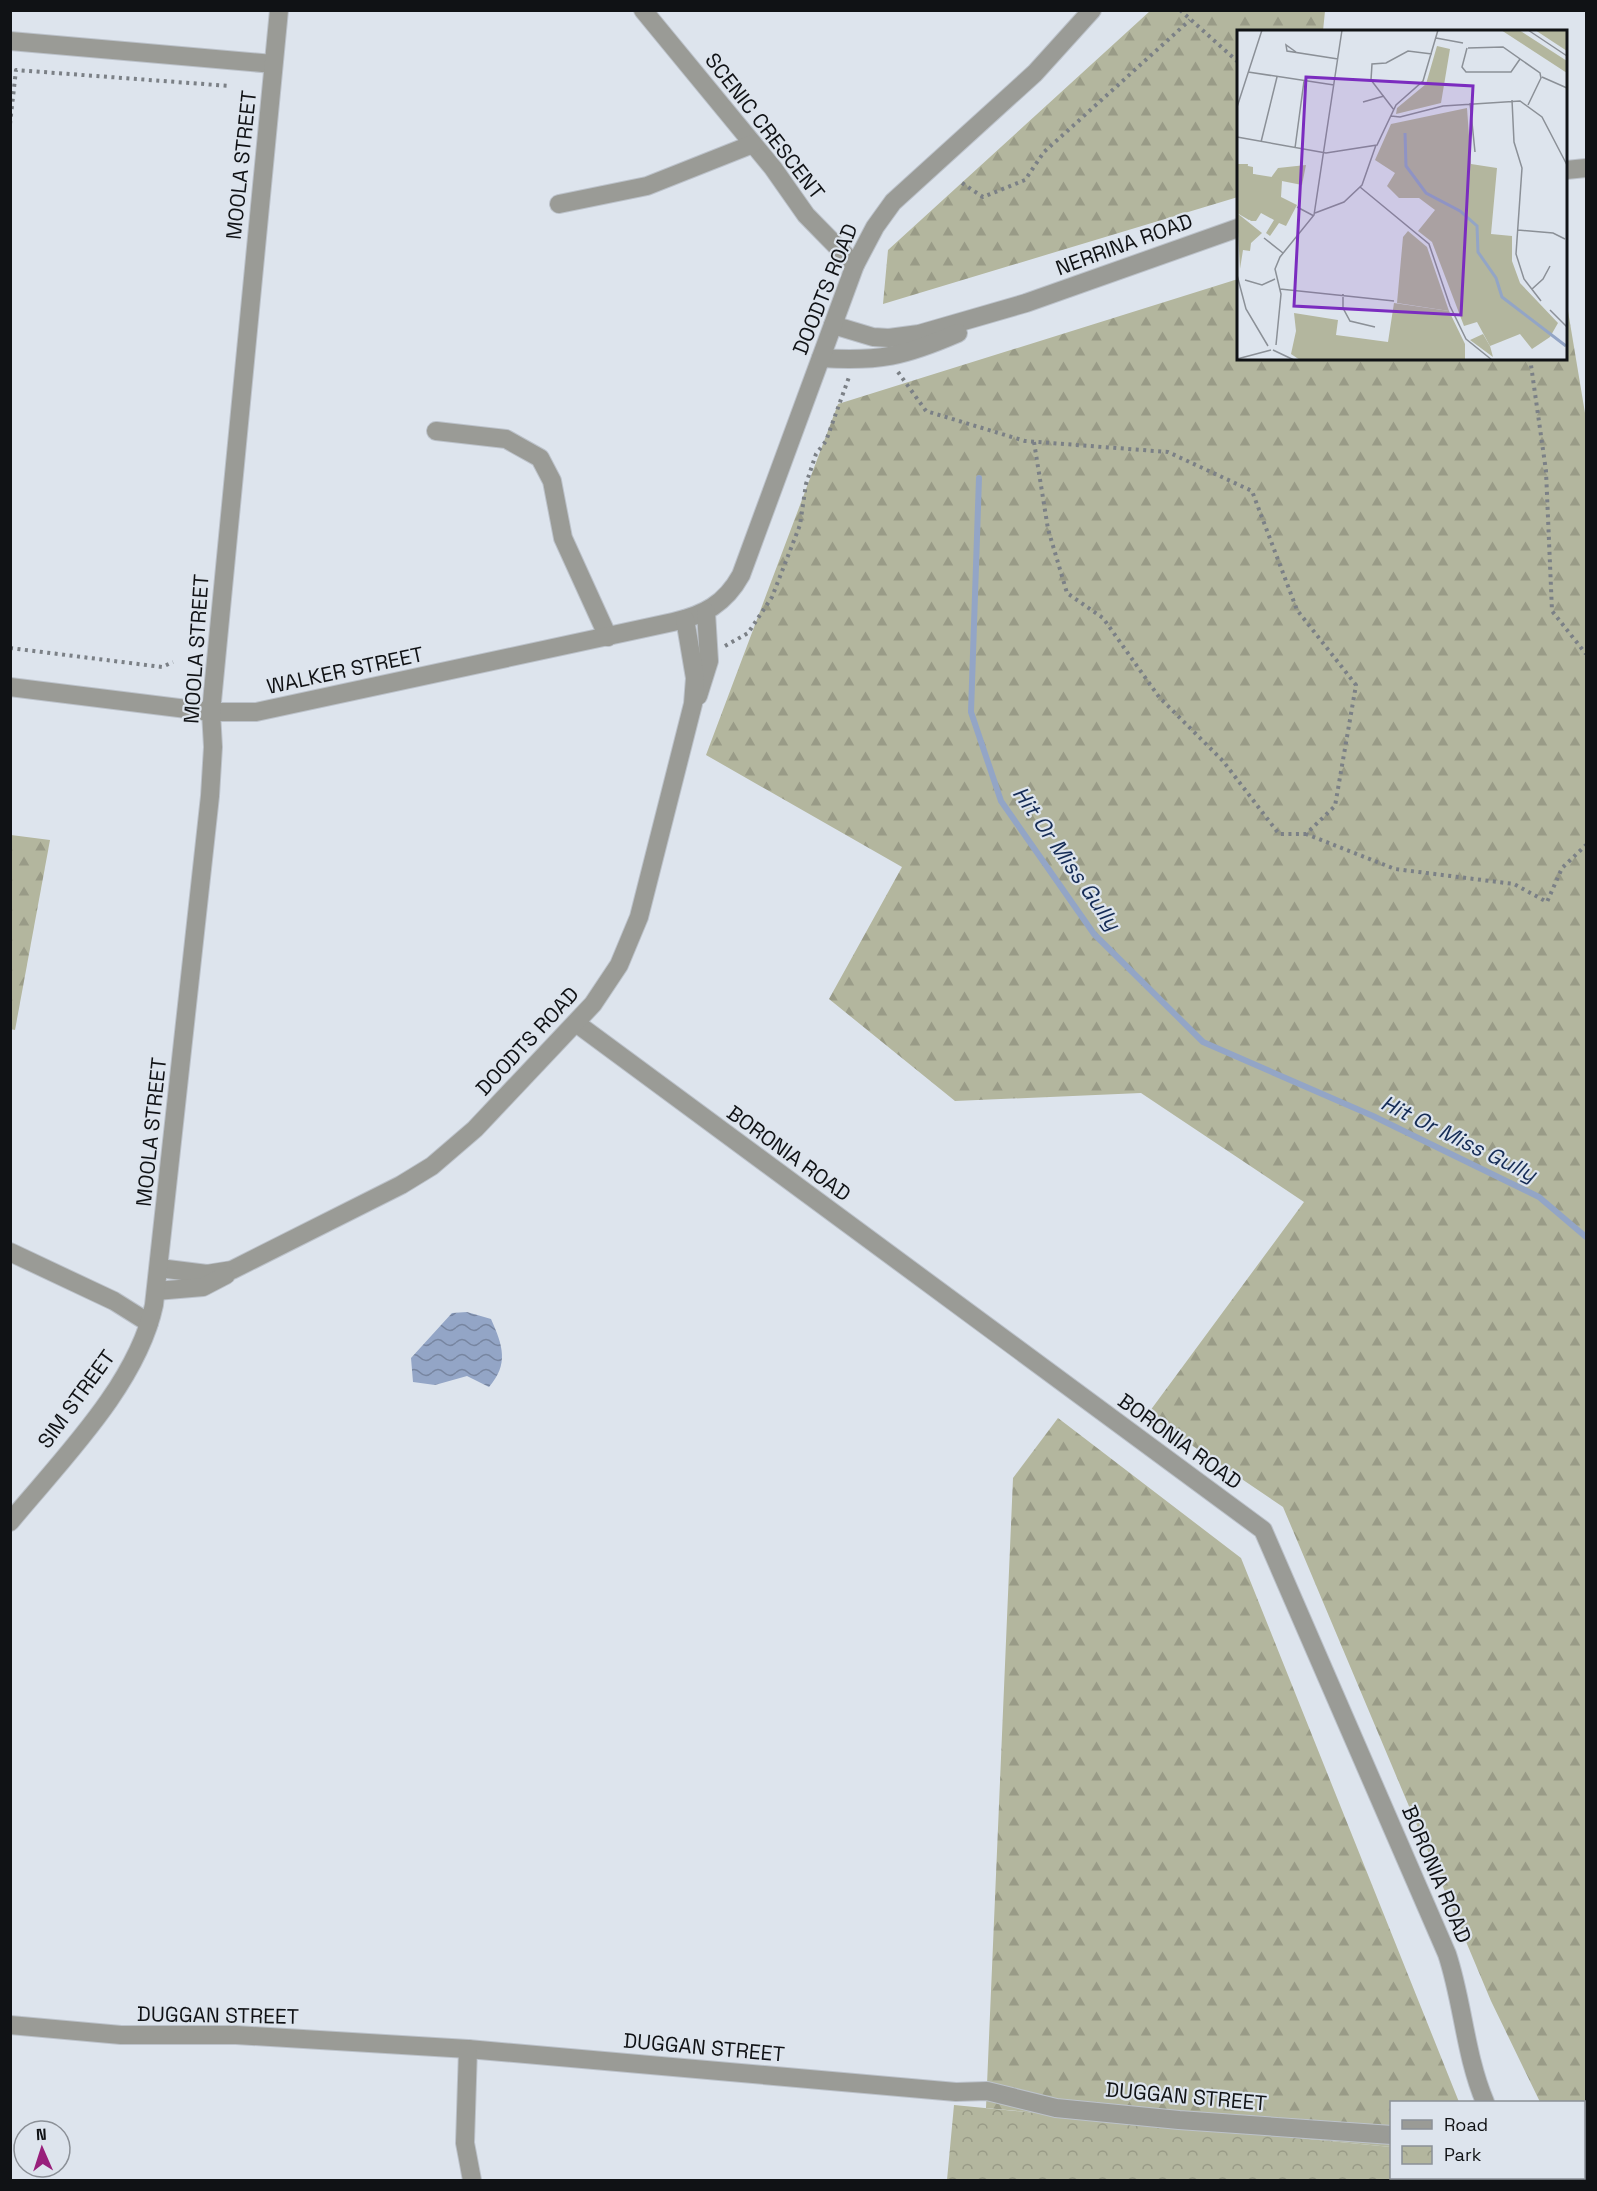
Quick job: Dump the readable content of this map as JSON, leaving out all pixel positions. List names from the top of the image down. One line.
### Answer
{"streets":{"street":["SCENIC CRESCENT","MOOLA STREET","NERRINA ROAD","DOODTS ROAD","WALKER STREET","BORONIA ROAD","SIM STREET","DUGGAN STREET"]},"crossings":[["SCENIC CRESCENT","DOODTS ROAD"],["MOOLA STREET","DOODTS ROAD"],["MOOLA STREET","WALKER STREET"],["MOOLA STREET","SIM STREET"],["NERRINA ROAD","DOODTS ROAD"],["DOODTS ROAD","WALKER STREET"],["DOODTS ROAD","BORONIA ROAD"],["DOODTS ROAD","SIM STREET"]],"water":["Hit Or Miss Gully"],"legend":["Road","Park"],"north":"top"}
